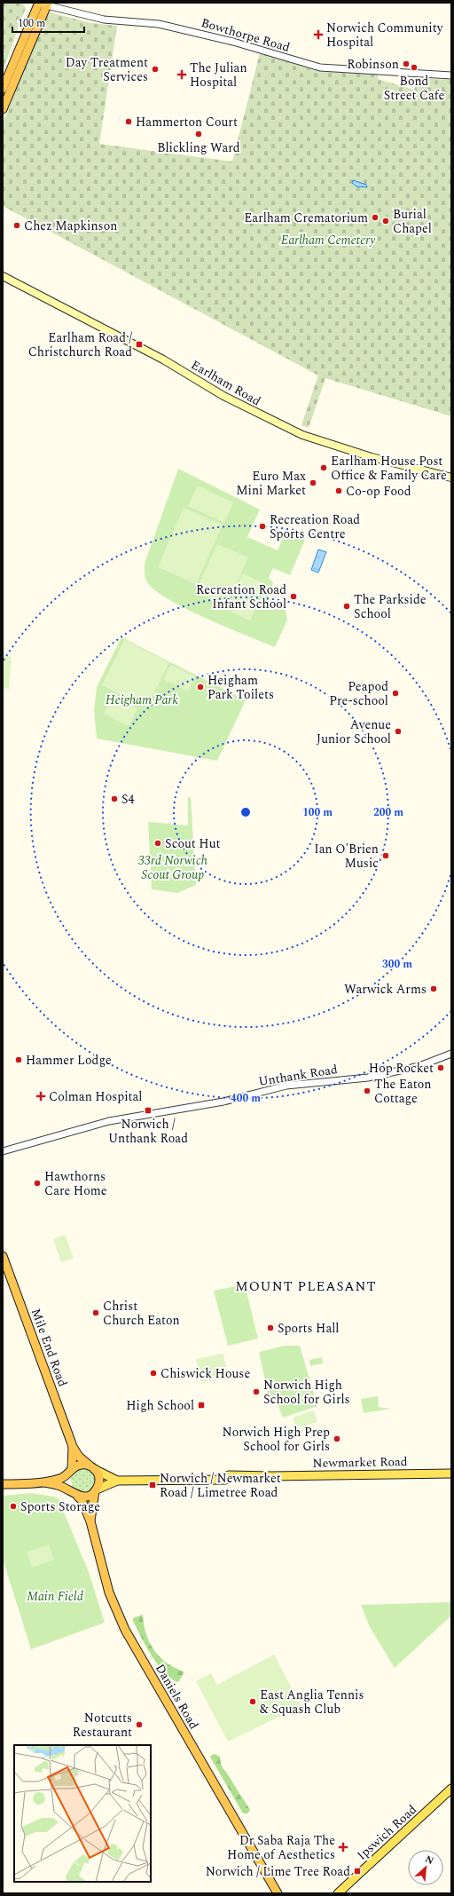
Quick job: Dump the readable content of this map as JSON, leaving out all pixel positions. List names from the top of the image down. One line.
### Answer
{"streets":{"highway":["Mile End Road","Newmarket Road","Daniels Road"],"main road":["Earlham Road","Ipswich Road"],"street":["Bowthorpe Road","Unthank Road"]},"crossings":[["Mile End Road","Newmarket Road"],["Mile End Road","Daniels Road"],["Newmarket Road","Daniels Road"]],"districts":["MOUNT PLEASANT"],"parks":["Earlham Cemetery","Heigham Park","33rd Norwich Scout Group","Main Field"],"places":{"health":["Norwich Community Hospital","The Julian Hospital","Colman Hospital","Dr Saba Raja The Home of Aesthetics"],"other":["Robinson","Bond Street Cafe","Day Treatment Services","Hammerton Court","Blickling Ward","Earlham Crematorium","Burial Chapel","Chez Mapkinson","Earlham House Post Office & Family Care","Euro Max Mini Market","Co-op Food","Recreation Road Sports Centre","Recreation Road Infant School","The Parkside School","Heigham Park Toilets","Peapod Pre-school","Avenue Junior School","S4","Scout Hut","Ian O'Brien Music","Warwick Arms","Hammer Lodge","Hop Rocket","The Eaton Cottage","Hawthorns Care Home","Christ Church Eaton","Sports Hall","Chiswick House","Norwich High School for Girls","Norwich High Prep School for Girls","Sports Storage","East Anglia Tennis & Squash Club","Notcutts Restaurant"],"transit":["Earlham Road / Christchurch Road","Norwich / Unthank Road","High School","Norwich / Newmarket Road / Limetree Road","Norwich / Lime Tree Road"]},"scale_bar":"100 m","north":"top right","rings":["100 m","200 m","300 m","400 m"]}
